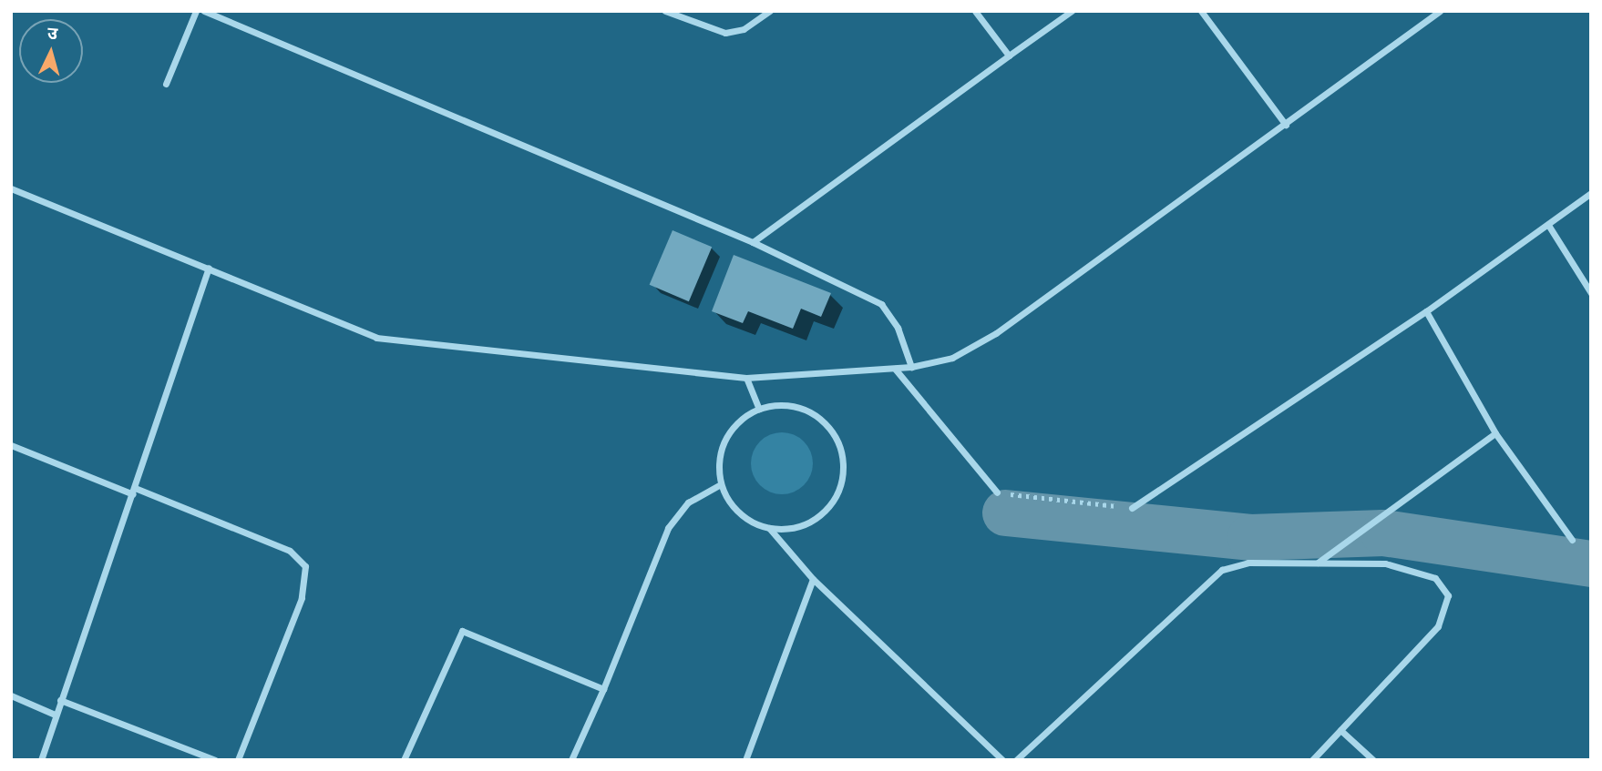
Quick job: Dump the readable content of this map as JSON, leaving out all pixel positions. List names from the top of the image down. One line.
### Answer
{"north":"top"}
